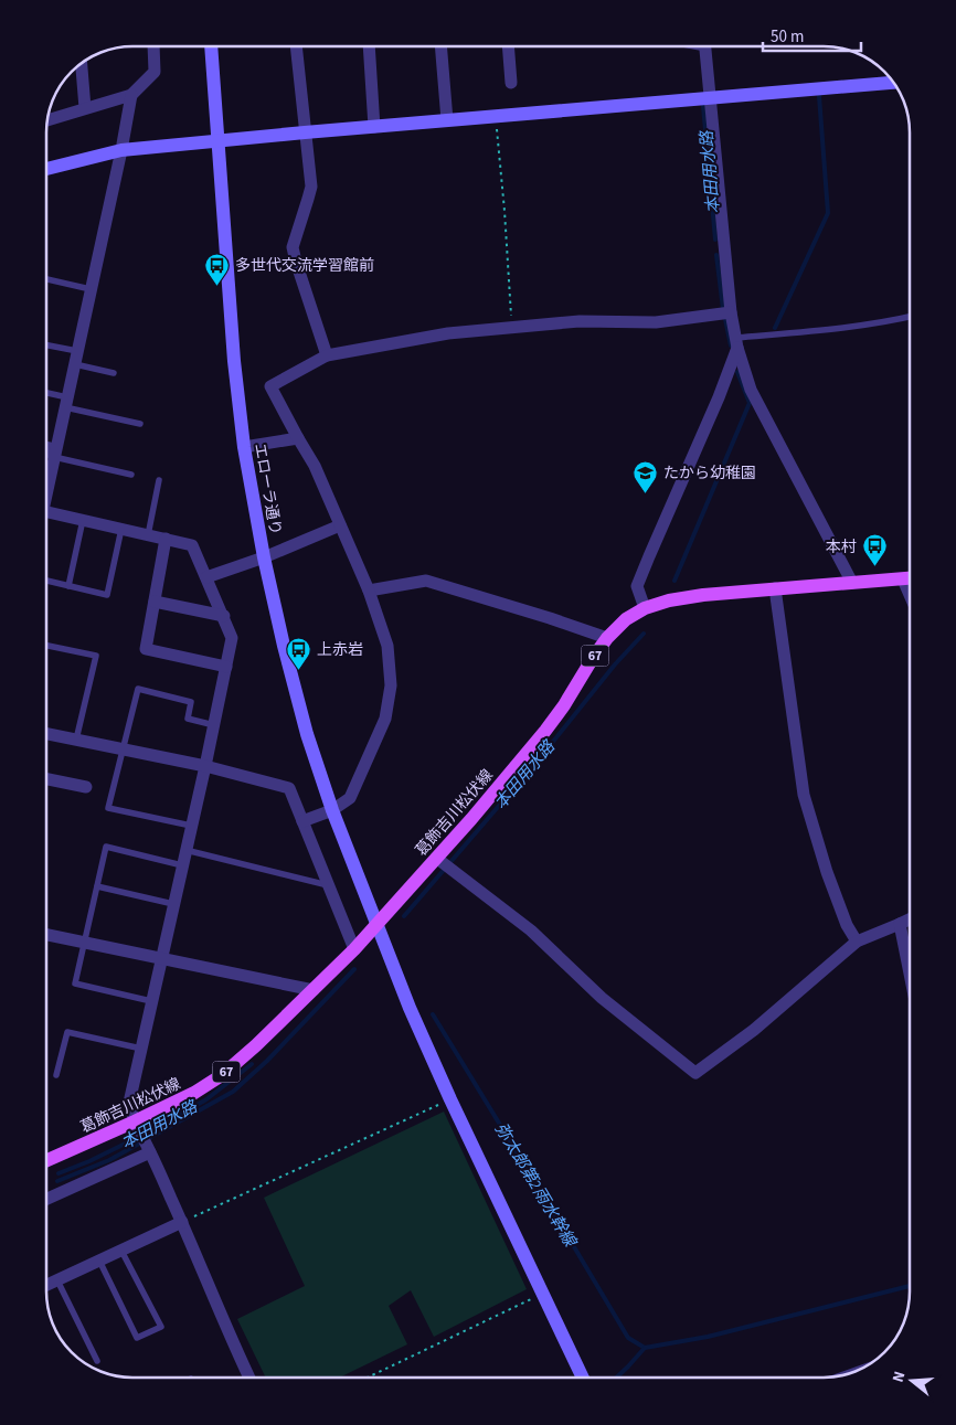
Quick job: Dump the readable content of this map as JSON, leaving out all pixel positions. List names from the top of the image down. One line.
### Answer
{"streets":{"main road":["67","葛飾吉川松伏線"],"street":["エローラ通り"]},"crossings":[["エローラ通り","葛飾吉川松伏線"]],"water":["本田用水路","弥太郎第2雨水幹線"],"places":{"bus stop":["多世代交流学習館前","本村","上赤岩"],"school or university":["たから幼稚園"]},"scale_bar":"50 m","north":"left"}
